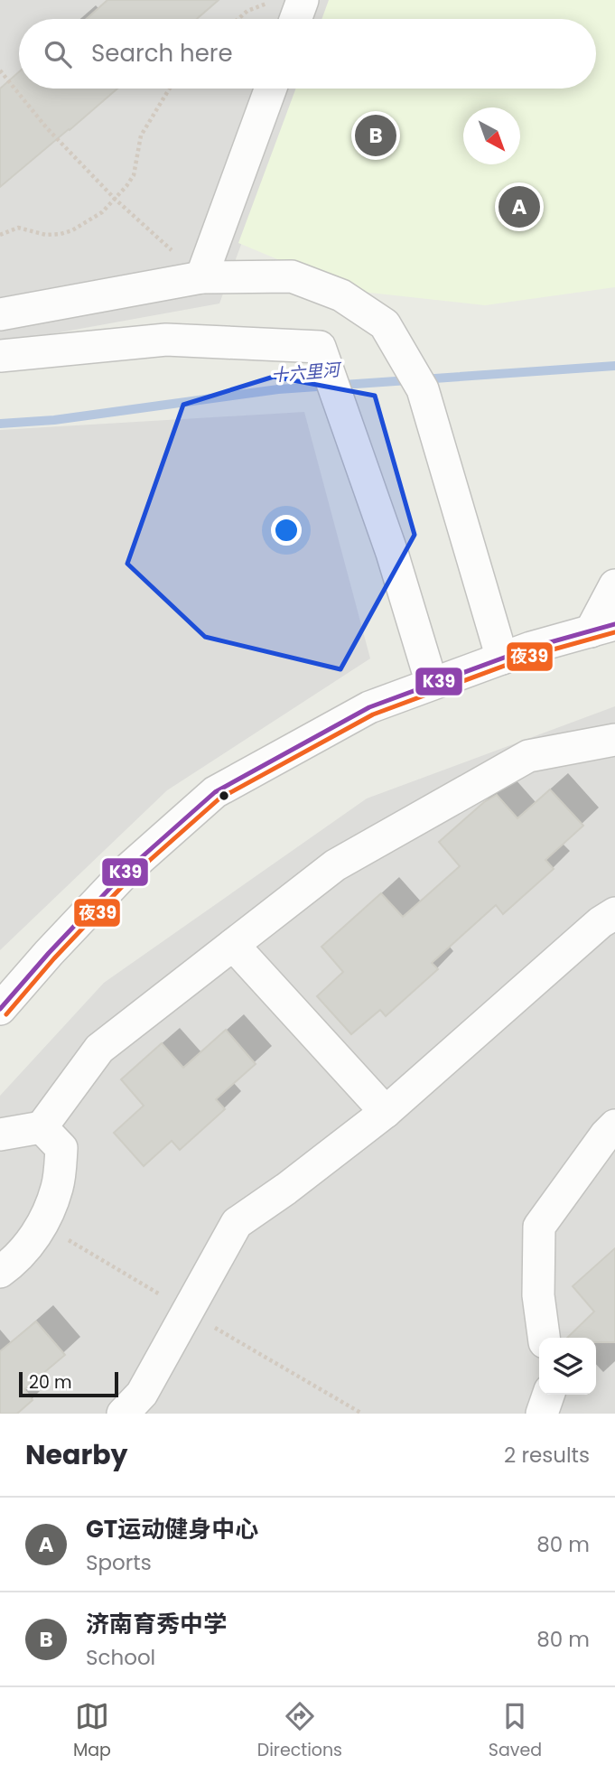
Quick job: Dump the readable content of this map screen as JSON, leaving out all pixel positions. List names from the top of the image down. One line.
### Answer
{"water":["十六里河"],"lines":["transit line K39","transit line 夜39"],"scale_bar":"20 m","north":"bottom right","page":{"search":"Search here","pins":["B","A"],"scale":"20 m","heading":["Nearby","2 results"],"list":[{"mark":"A","name":"GT运动健身中心","note":"Sports","value":"80 m"},{"mark":"B","name":"济南育秀中学","note":"School","value":"80 m"}],"nav":["Map","Directions","Saved"]}}
